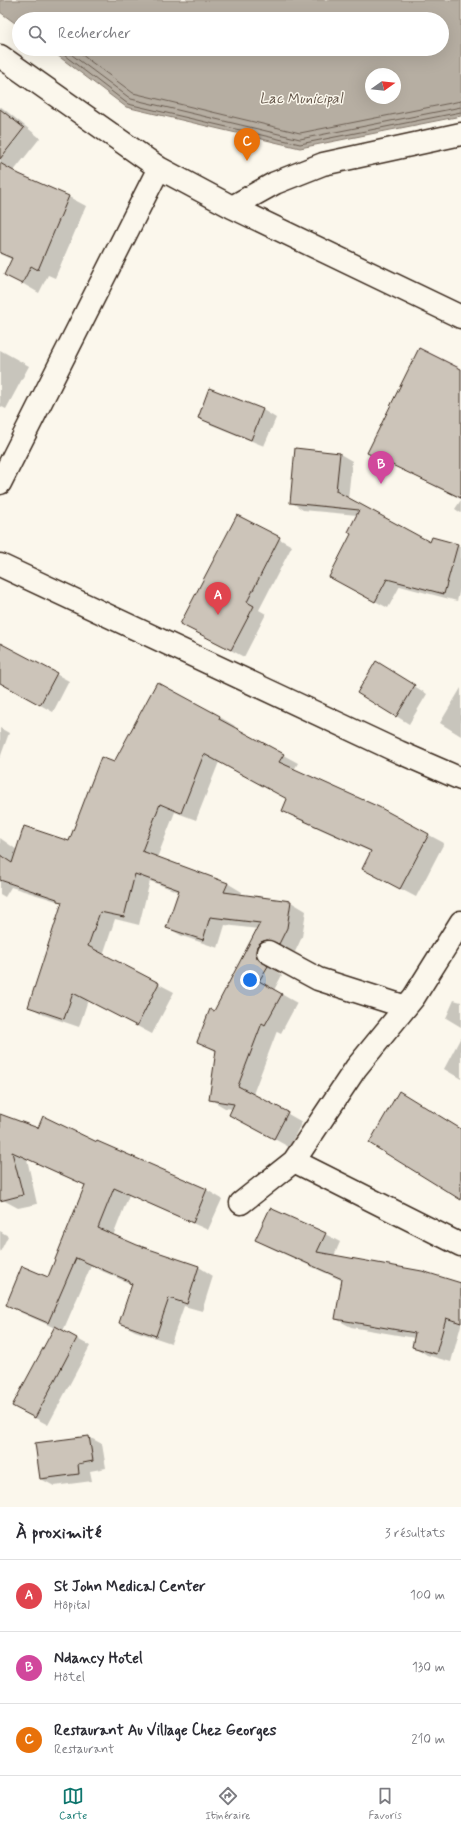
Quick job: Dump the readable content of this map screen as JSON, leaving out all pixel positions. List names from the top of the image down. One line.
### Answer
{"water":["Lac Municipal"],"north":"right","page":{"search":"Rechercher","pins":["C","B","A"],"heading":["À proximité","3 résultats"],"list":[{"mark":"A","name":"St John Medical Center","note":"Hôpital","value":"100 m"},{"mark":"B","name":"Ndancy Hotel","note":"Hôtel","value":"130 m"},{"mark":"C","name":"Restaurant Au Village Chez Georges","note":"Restaurant","value":"210 m"}],"nav":["Carte","Itinéraire","Favoris"]}}
